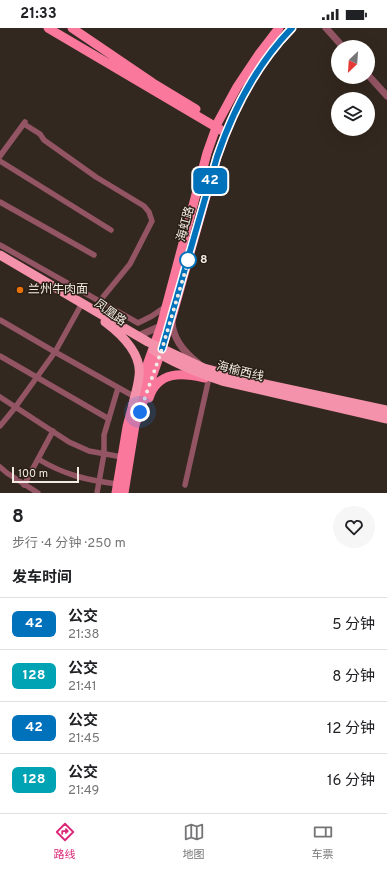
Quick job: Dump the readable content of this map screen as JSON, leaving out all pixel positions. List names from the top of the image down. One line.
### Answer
{"streets":{"highway":["凤凰路","海榆西线"],"main road":["海虹路"]},"crossings":[["海虹路","凤凰路"],["海虹路","海榆西线"],["凤凰路","海榆西线"]],"places":["8","兰州牛肉面"],"lines":["bus line 42"],"scale_bar":"100 m","north":"bottom left","page":{"status":"21:33","on_map":"42","scale":"100 m","heading":[["8","步行 · 4 分钟 · 250 m"],"发车时间"],"list":[{"mark":"42","name":"公交","note":"21:38","value":"5 分钟"},{"mark":"128","name":"公交","note":"21:41","value":"8 分钟"},{"mark":"42","name":"公交","note":"21:45","value":"12 分钟"},{"mark":"128","name":"公交","note":"21:49","value":"16 分钟"}],"tabs":["路线","地图","车票"]}}
